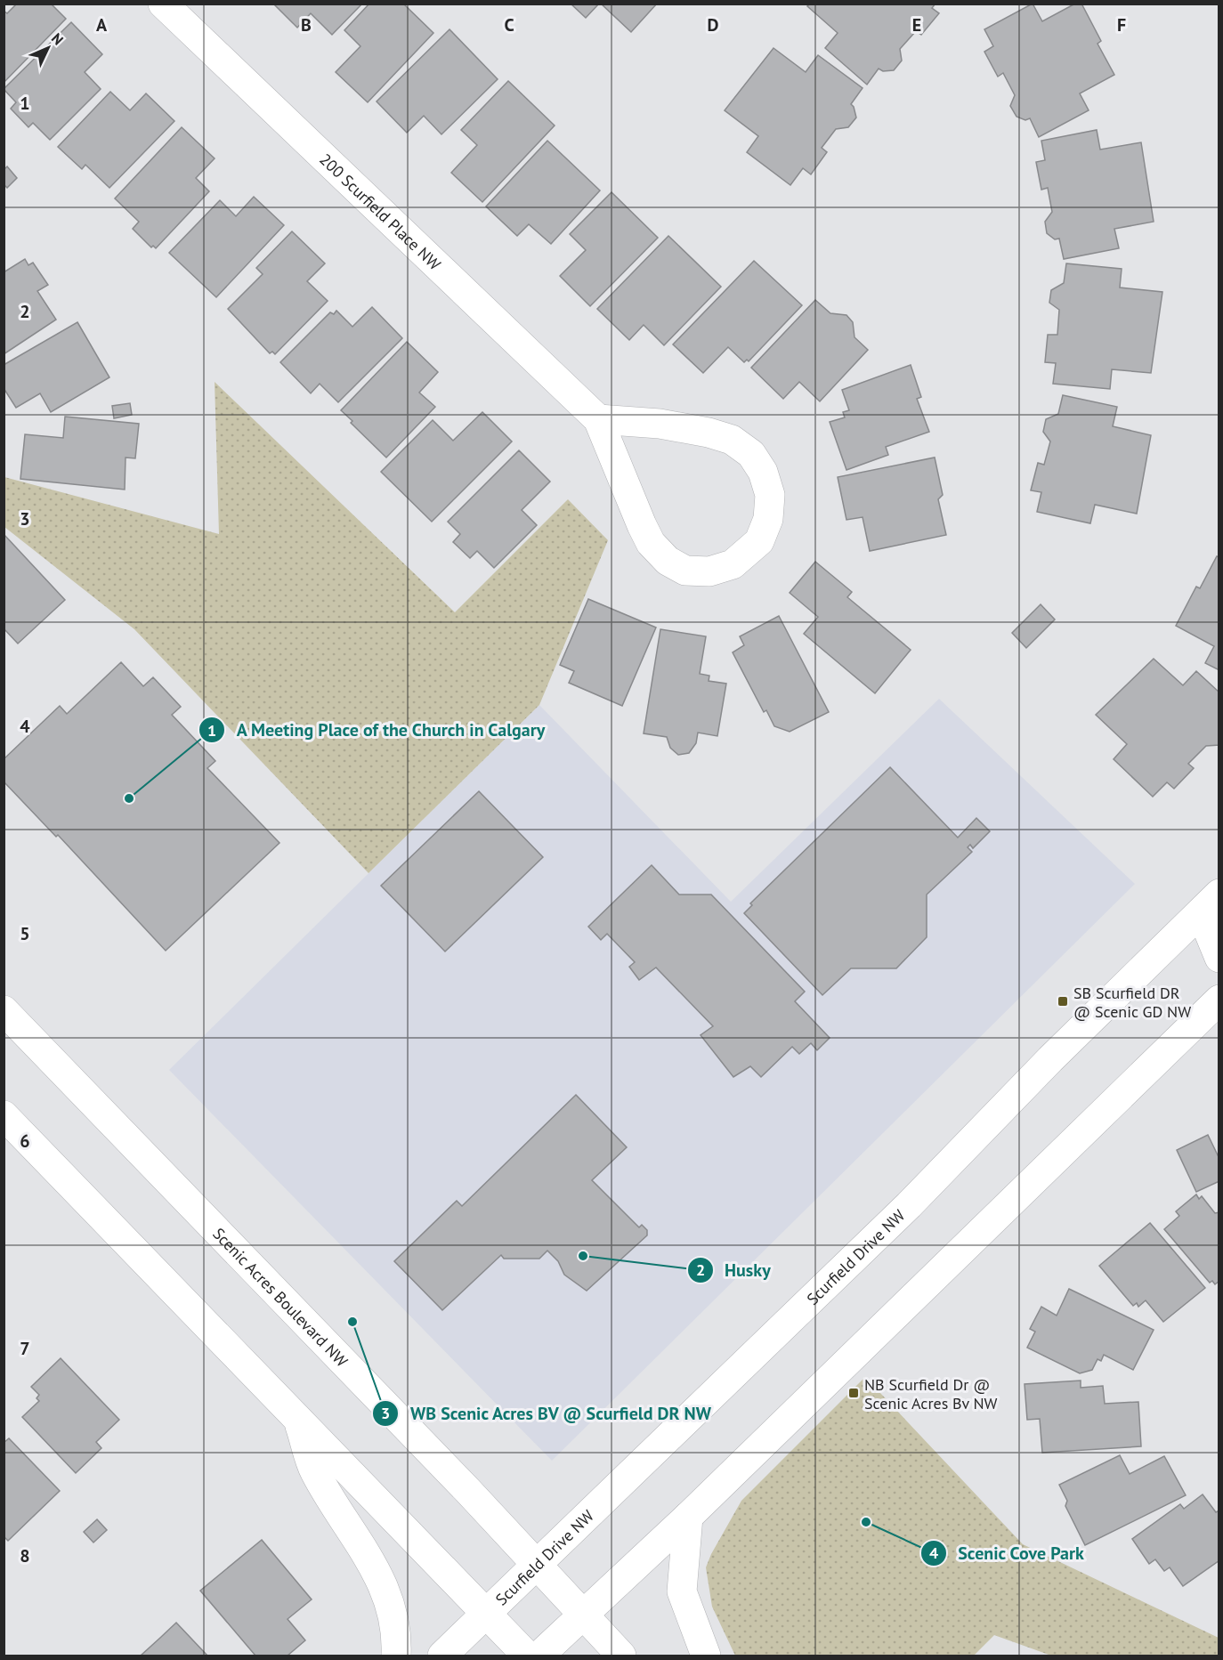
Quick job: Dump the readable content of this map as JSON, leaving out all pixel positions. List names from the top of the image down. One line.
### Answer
{"streets":{"street":["200 Scurfield Place NW","Scurfield Drive NW","Scenic Acres Boulevard NW"]},"crossings":[["Scurfield Drive NW","Scenic Acres Boulevard NW"]],"places":{"other":["A Meeting Place of the Church in Calgary","Husky","WB Scenic Acres BV @ Scurfield DR NW","Scenic Cove Park"],"transit":["SB Scurfield DR @ Scenic GD NW","NB Scurfield Dr @ Scenic Acres Bv NW"]},"north":"top right","grid":{"columns":["A","B","C","D","E","F"],"rows":["1","2","3","4","5","6","7","8"]}}
